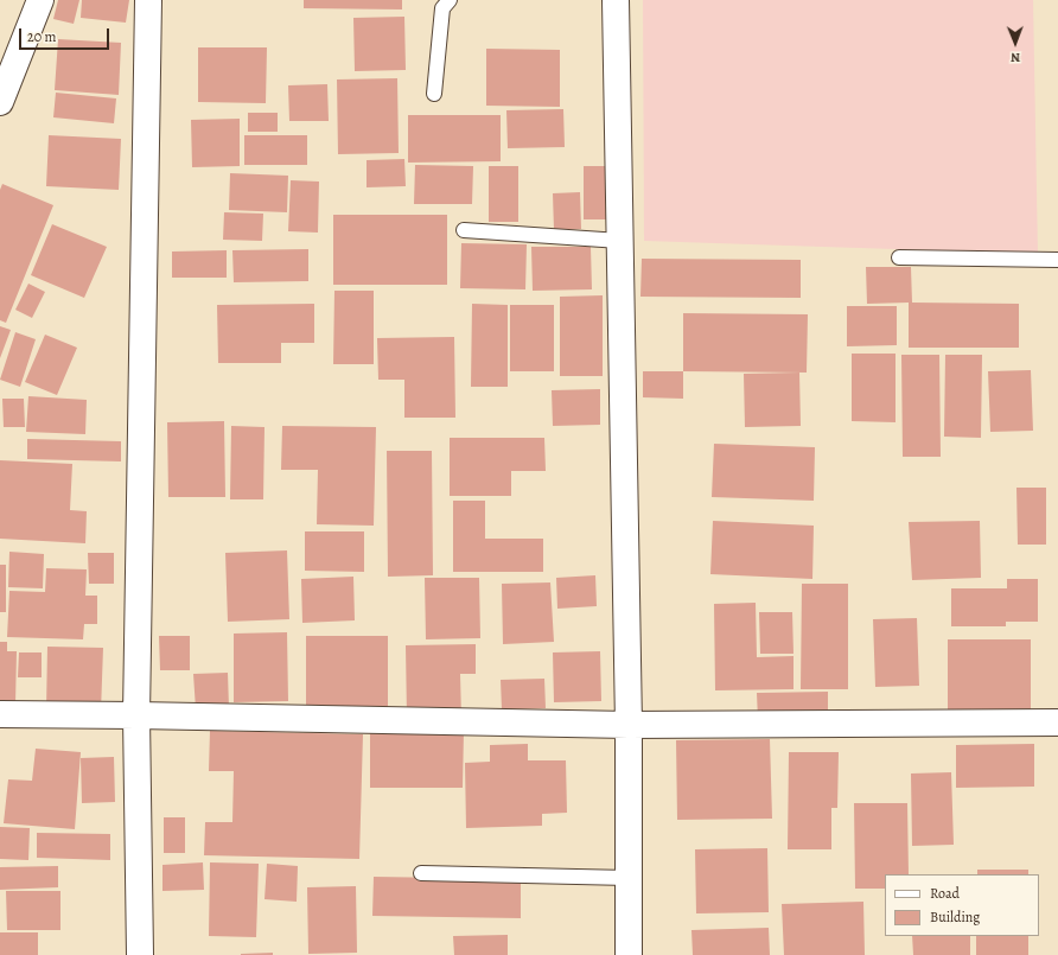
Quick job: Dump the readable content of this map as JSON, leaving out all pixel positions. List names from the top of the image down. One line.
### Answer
{"legend":["Road","Building"],"scale_bar":"20 m","north":"bottom"}
